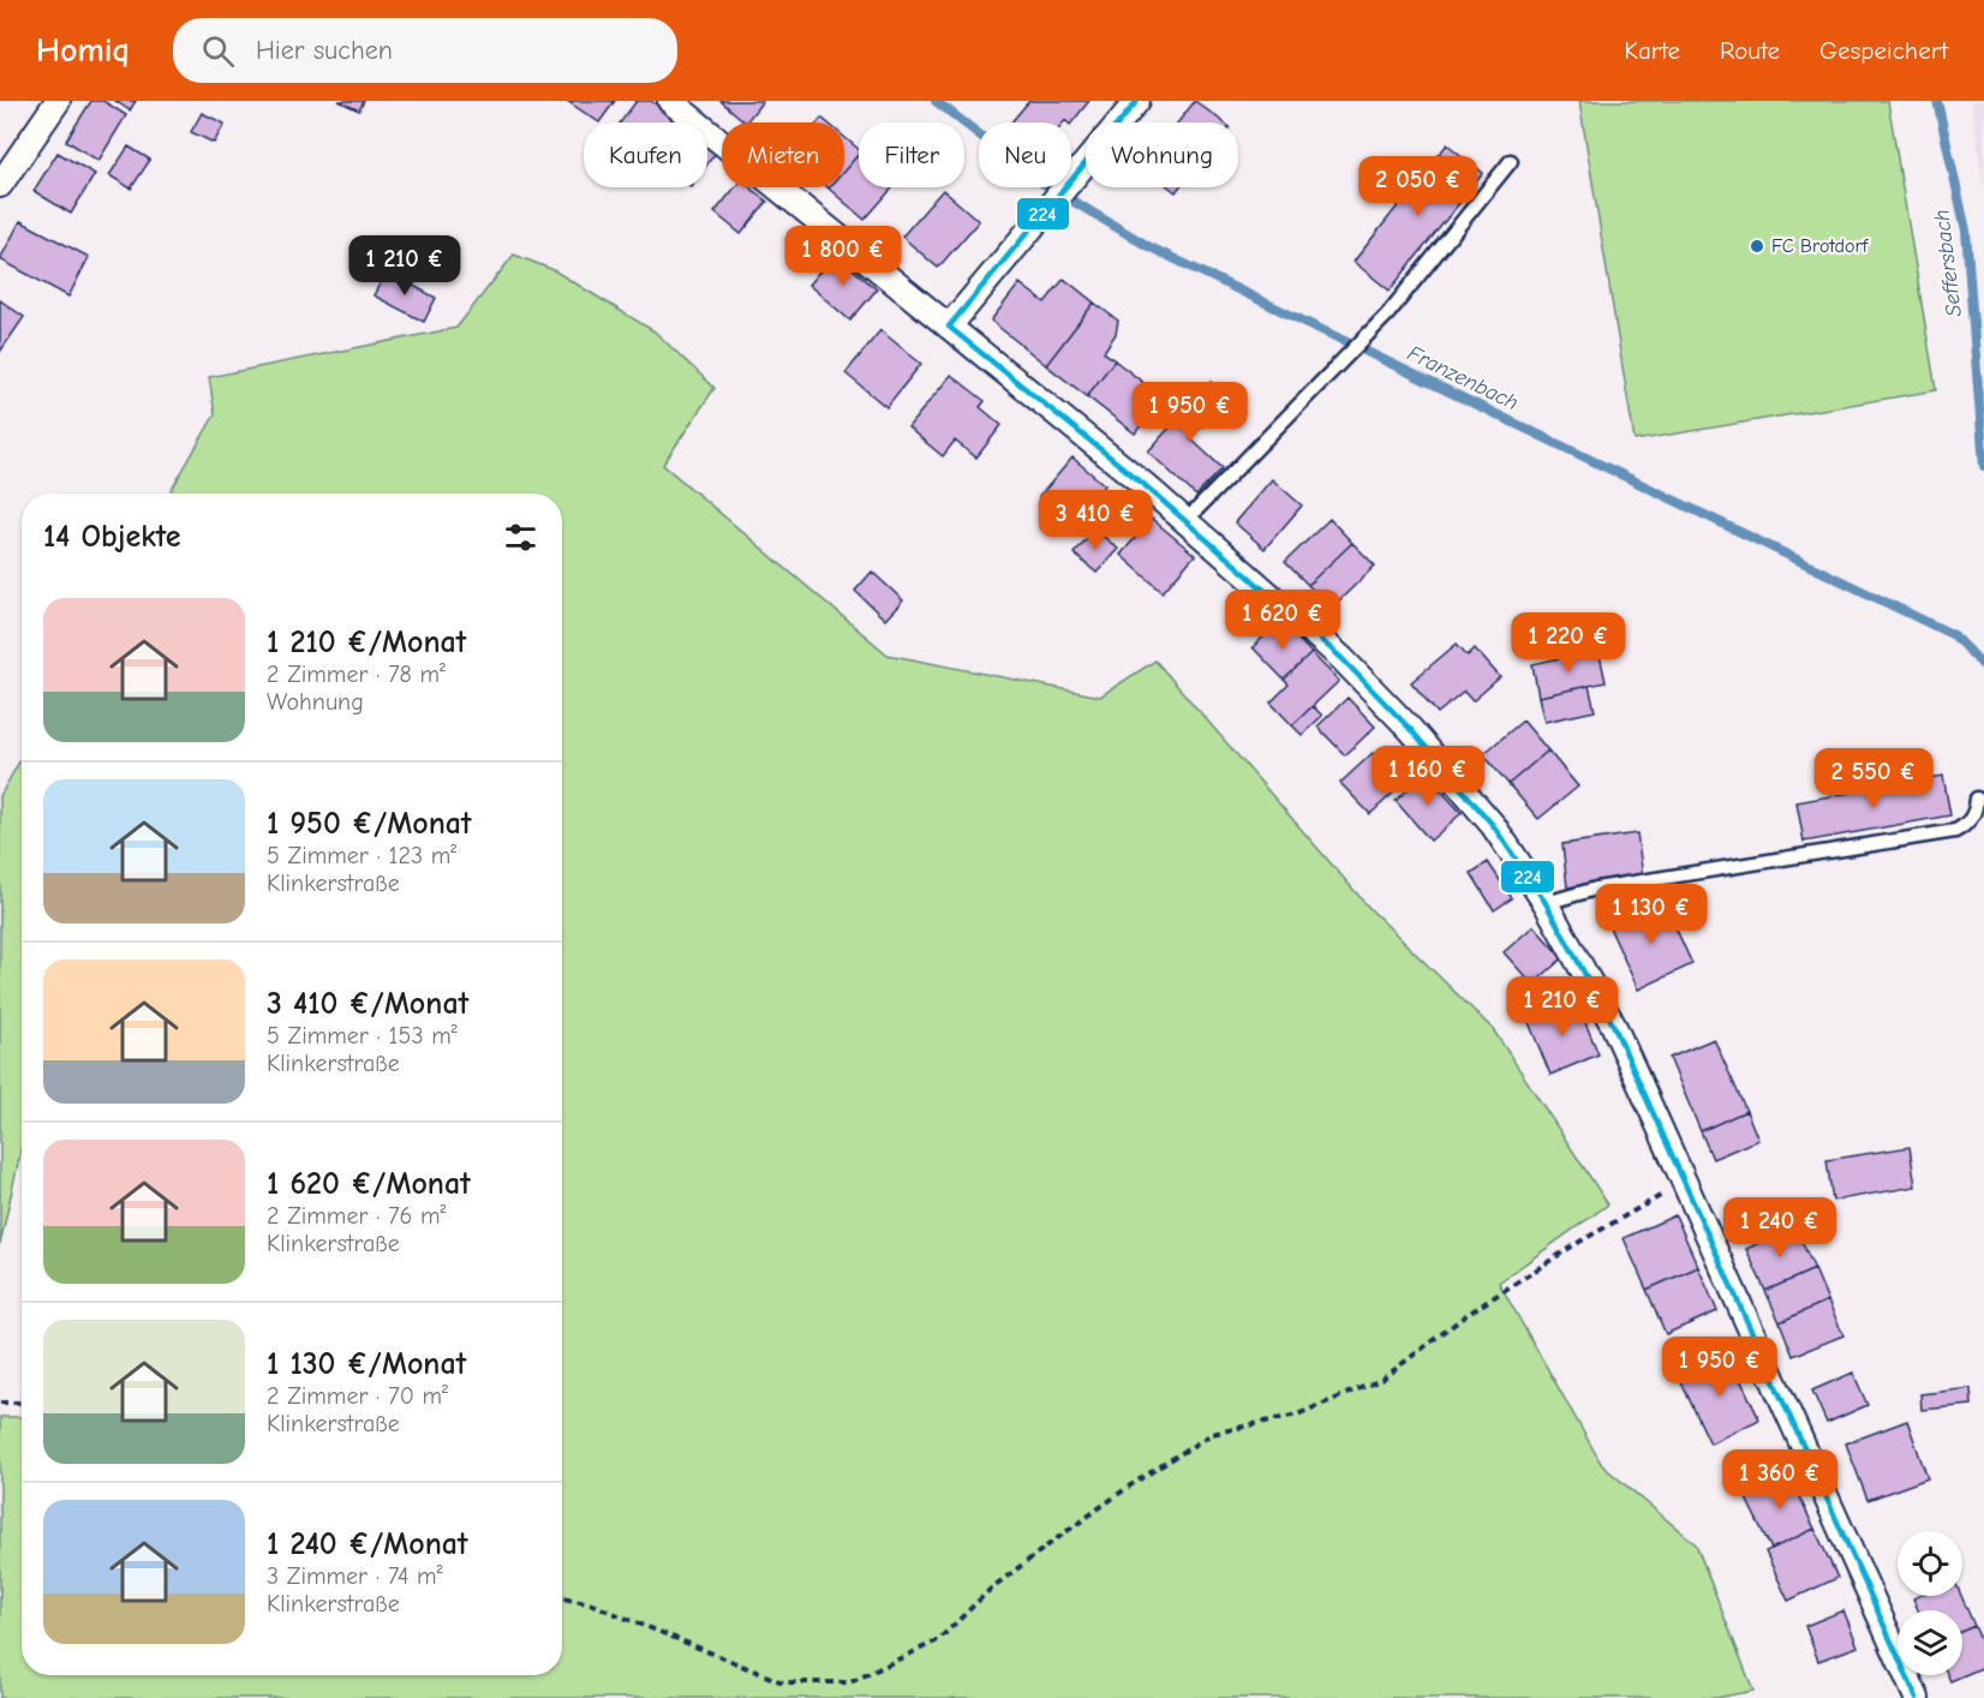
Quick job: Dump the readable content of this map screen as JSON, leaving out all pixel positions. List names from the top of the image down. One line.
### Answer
{"water":["Seffersbach","Franzenbach"],"places":["FC Brotdorf"],"lines":["transit line 224"],"page":{"header":"Homiq","search":"Hier suchen","nav":["Karte","Route","Gespeichert"],"chip":["Kaufen","Mieten","Filter","Neu","Wohnung"],"price":["2 050 €","1 800 €","1 210 €","1 950 €","3 410 €","1 620 €","1 220 €","1 160 €","2 550 €","1 130 €","1 210 €","1 240 €","1 950 €","1 360 €"],"heading":"14 Objekte","list":[{"name":"1 210 €/Monat","note":"2 Zimmer · 78 m² · Wohnung"},{"name":"1 950 €/Monat","note":"5 Zimmer · 123 m² · Klinkerstraße"},{"name":"3 410 €/Monat","note":"5 Zimmer · 153 m² · Klinkerstraße"},{"name":"1 620 €/Monat","note":"2 Zimmer · 76 m² · Klinkerstraße"},{"name":"1 130 €/Monat","note":"2 Zimmer · 70 m² · Klinkerstraße"},{"name":"1 240 €/Monat","note":"3 Zimmer · 74 m² · Klinkerstraße"}]}}
